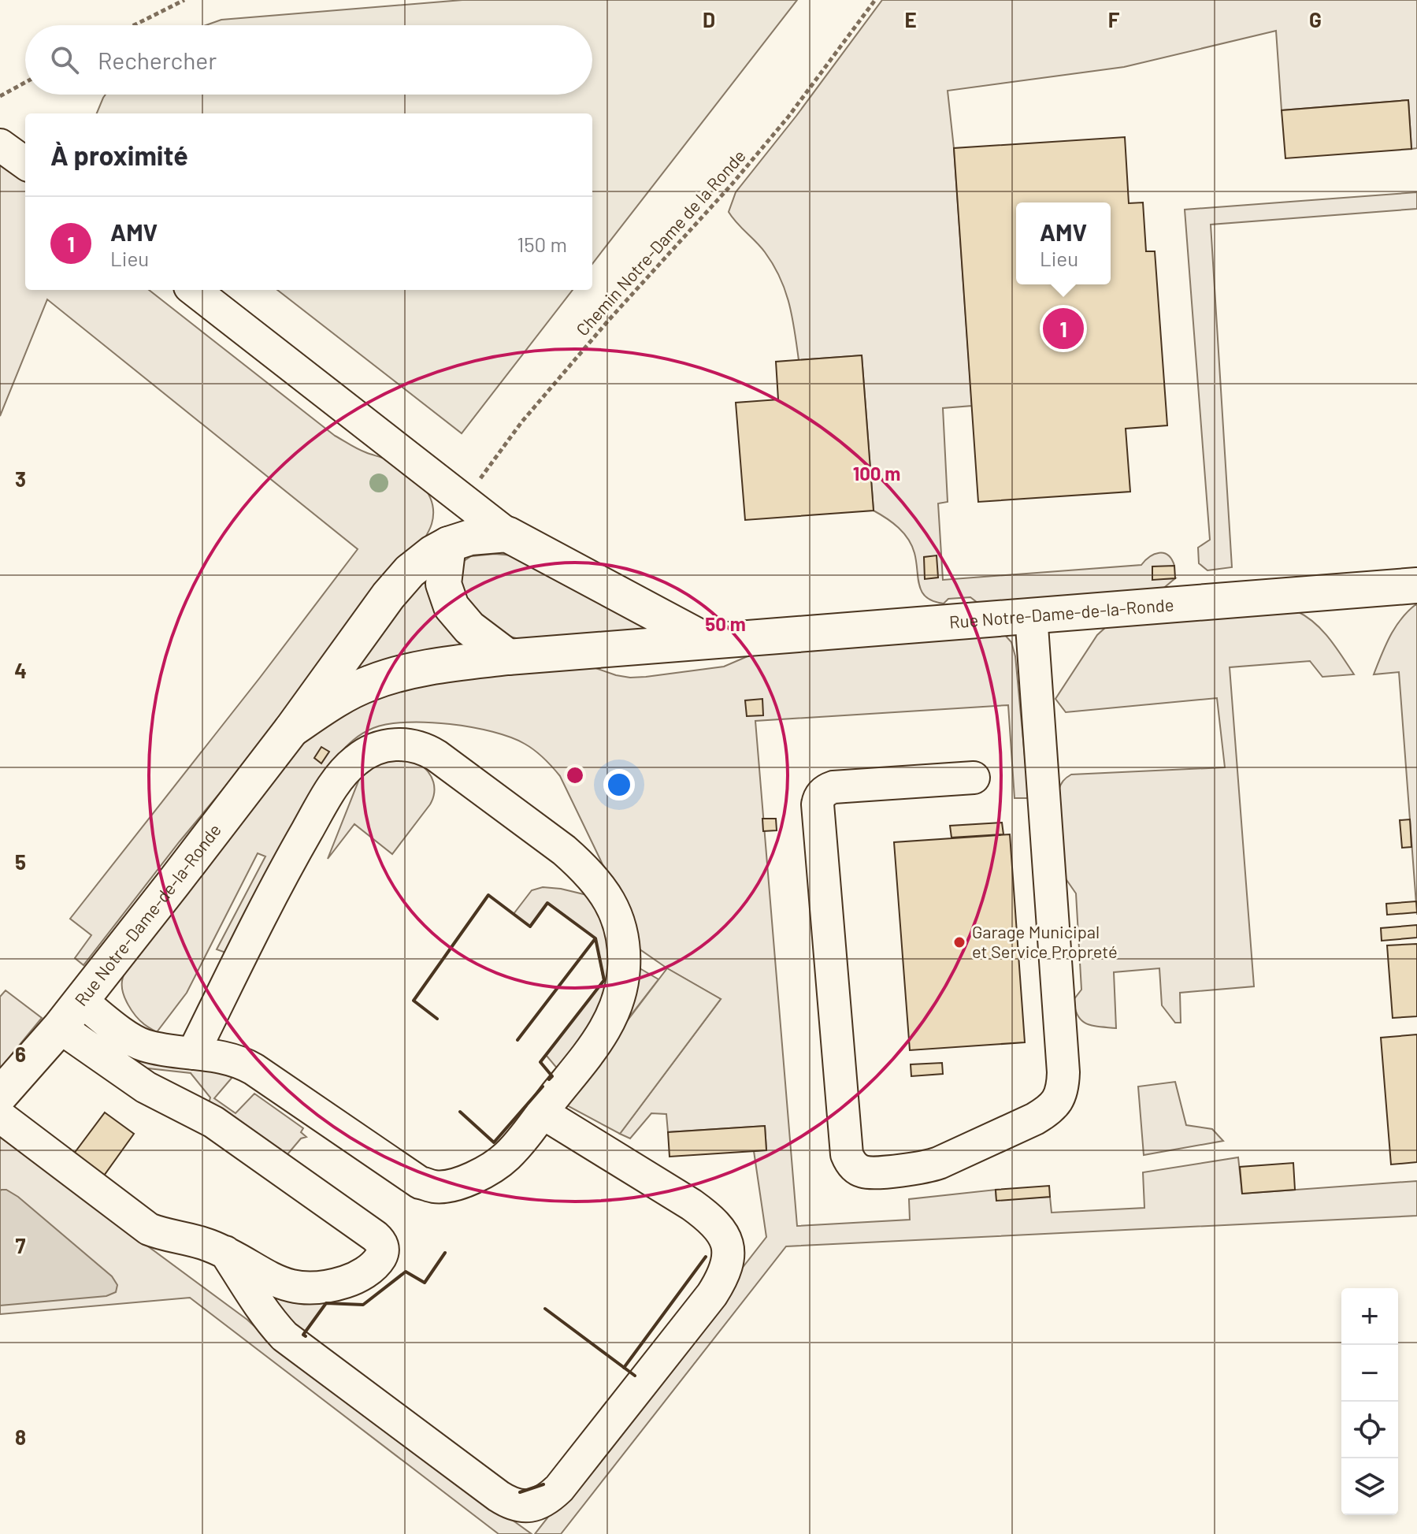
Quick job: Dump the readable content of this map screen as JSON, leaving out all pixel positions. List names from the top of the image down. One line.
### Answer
{"streets":{"main road":["Rue Notre-Dame-de-la-Ronde"],"path":["Chemin Notre-Dame de la Ronde"]},"places":["Garage Municipal et Service Propreté"],"page":{"search":"Rechercher","heading":"À proximité","list":[{"mark":"1","name":"AMV","note":"Lieu","value":"150 m"}],"popup":["AMV","Lieu"],"pins":"1","map_buttons":["+","−"]},"grid":{"columns":["D","E","F","G"],"rows":["3","4","5","6","7","8"]},"rings":["100 m","50 m"]}
